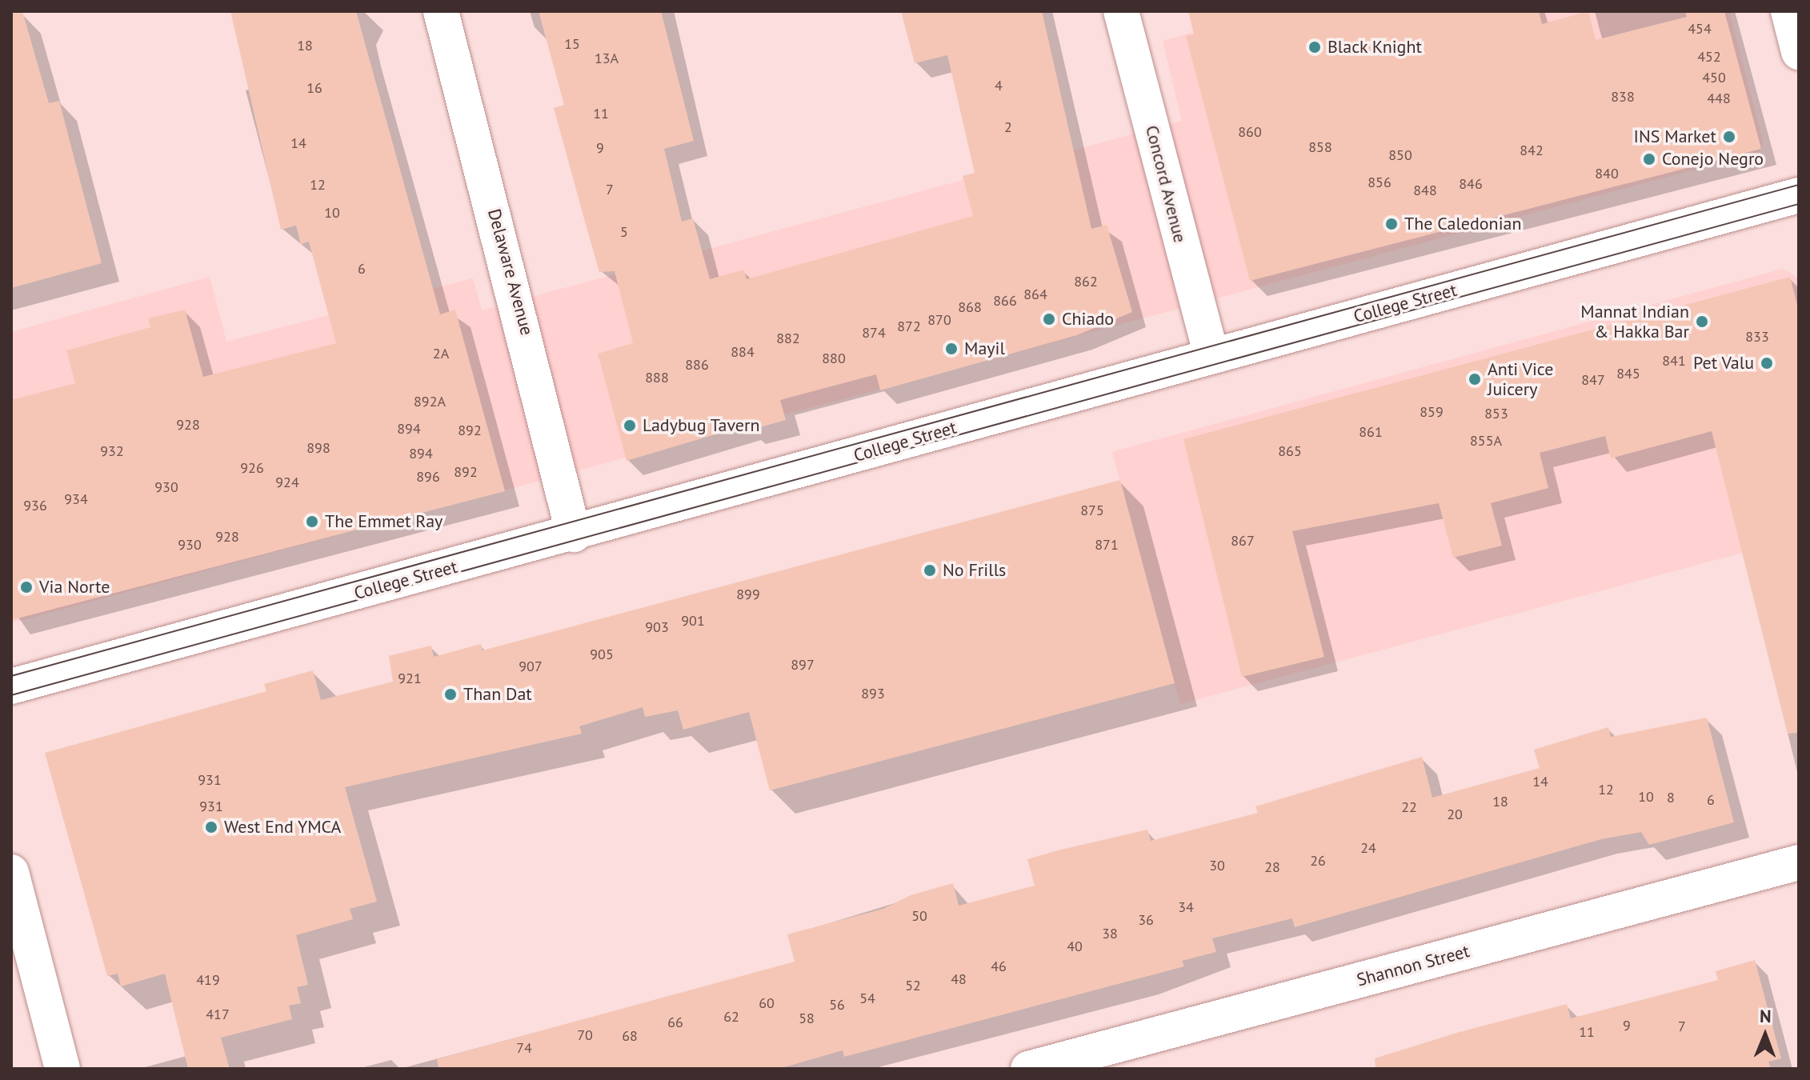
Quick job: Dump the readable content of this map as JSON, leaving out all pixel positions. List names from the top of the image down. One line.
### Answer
{"streets":{"street":["Concord Avenue","Delaware Avenue","College Street","Shannon Street"]},"crossings":[["Concord Avenue","College Street"],["Delaware Avenue","College Street"]],"places":["Black Knight","INS Market","Conejo Negro","The Caledonian","Chiado","Mannat Indian & Hakka Bar","Mayil","Pet Valu","Anti Vice Juicery","Ladybug Tavern","The Emmet Ray","No Frills","Via Norte","Than Dat","West End YMCA"],"house_numbers":["454","15","18","452","13A","450","4","16","838","448","11","2","860","14","858","9","842","850","840","856","846","12","7","848","10","5","6","862","864","866","868","870","872","874","833","882","884","2A","880","841","886","845","888","847","892A","859","853","928","894","892","861","855A","898","932","865","894","926","892","896","924","930","934","936","875","928","867","930","871","899","901","903","905","897","907","921","893","931","14","12","10","8","6","18","931","22","20","24","26","30","28","34","50","36","38","40","46","48","419","52","54","60","56","417","62","58","66","9","7","11","70","68","74"],"north":"top"}
